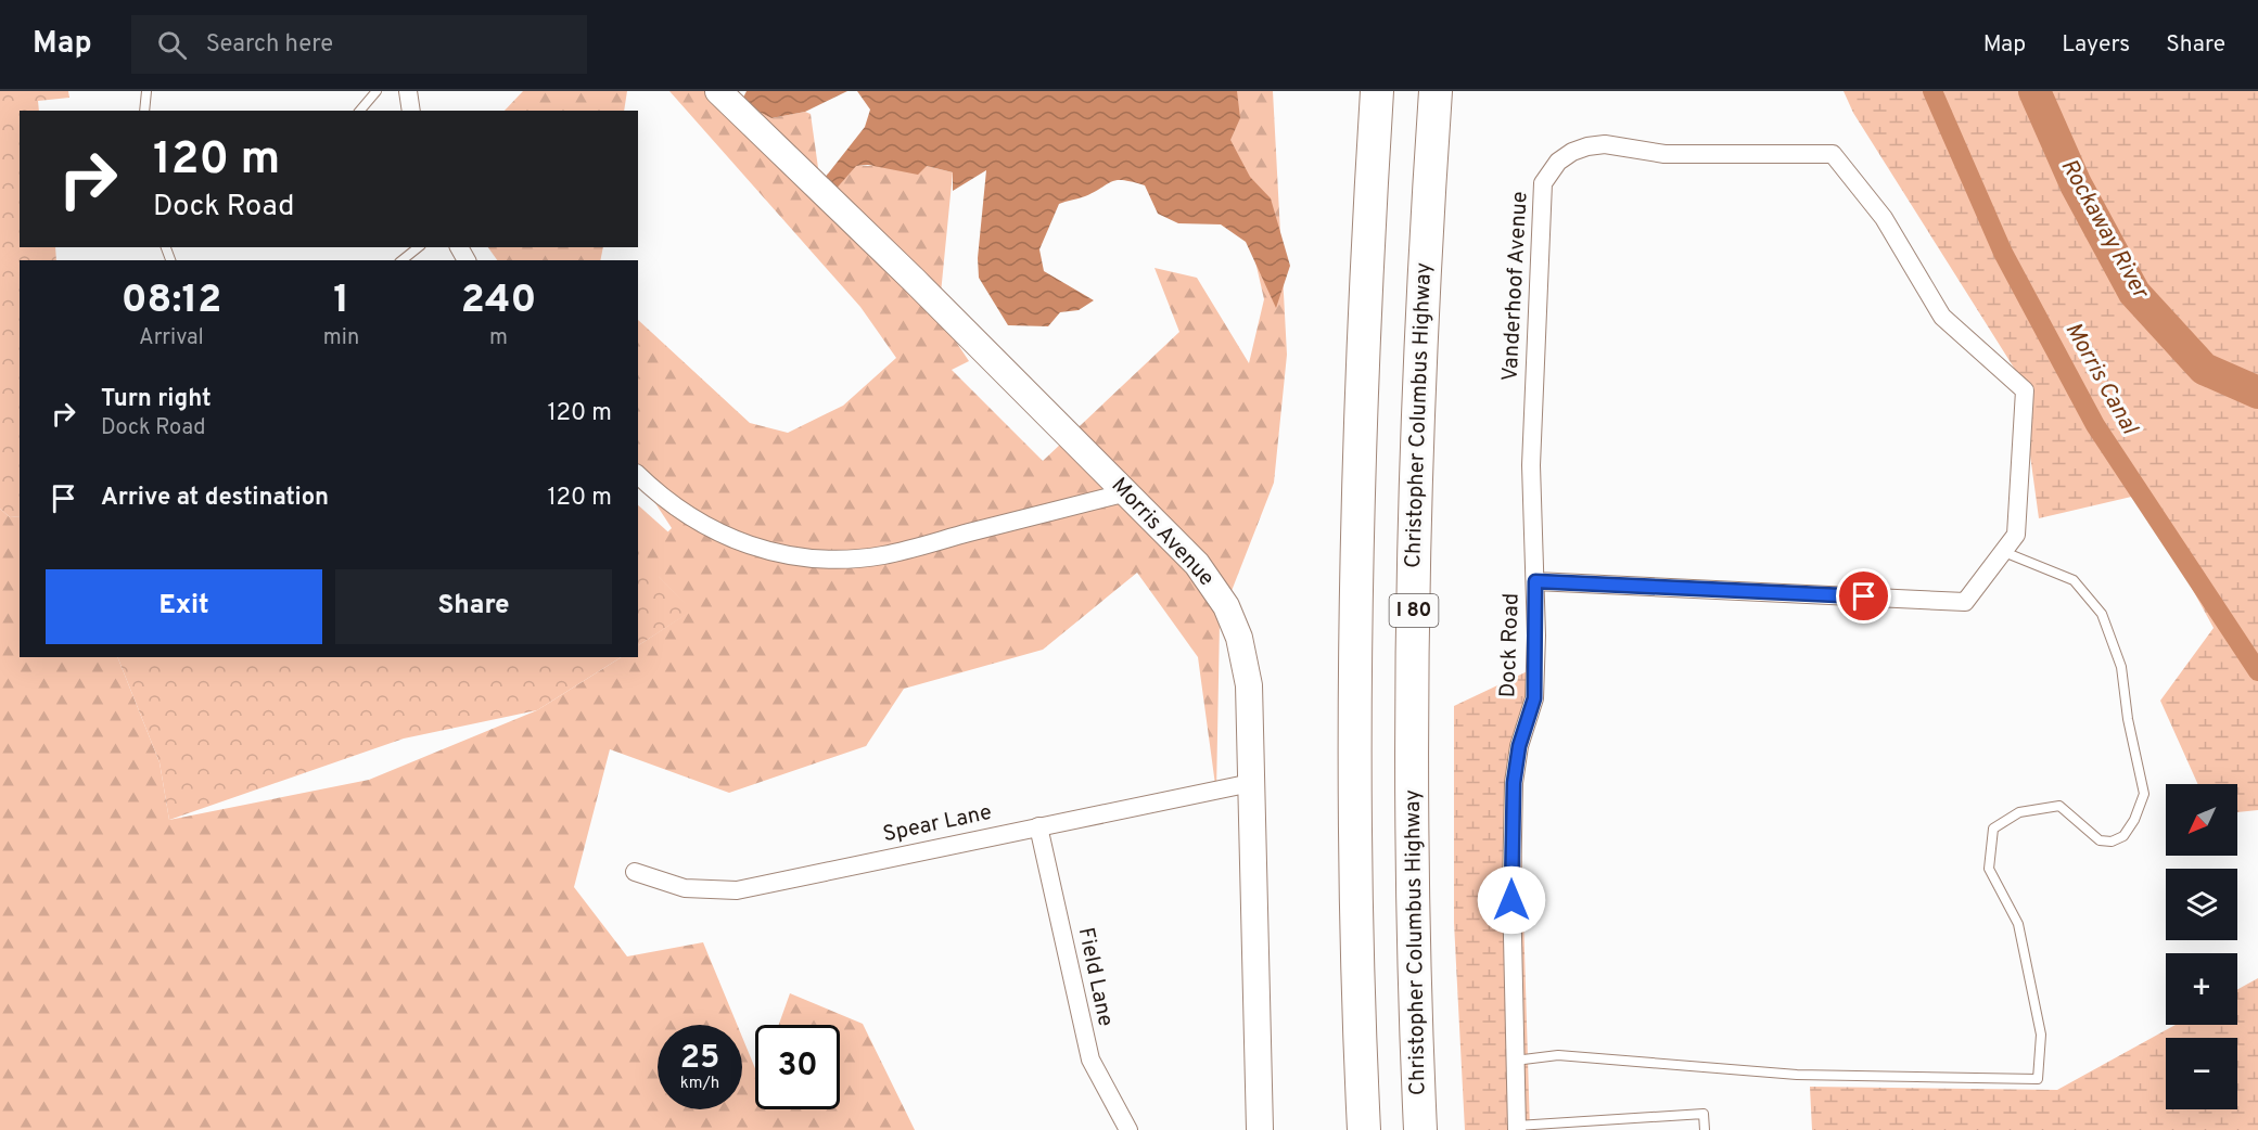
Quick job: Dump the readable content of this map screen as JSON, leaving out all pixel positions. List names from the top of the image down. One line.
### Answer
{"streets":{"highway":["Christopher Columbus Highway","I 80"],"street":["Vanderhoof Avenue","Morris Avenue","Dock Road","Spear Lane","Field Lane"]},"crossings":[["Vanderhoof Avenue","Dock Road"],["Morris Avenue","Spear Lane"],["Spear Lane","Field Lane"]],"water":["Rockaway River","Morris Canal"],"north":"bottom left","page":{"header":"Map","search":"Search here","nav":["Map","Layers","Share"],"turn":["120 m","Dock Road"],"eta":["08:12","Arrival","1","min","240","m"],"list":[{"name":"Turn right","note":"Dock Road","value":"120 m"},{"name":"Arrive at destination","value":"120 m"}],"buttons":["Exit","Share"],"map_buttons":["+","−"],"speed":"25 km/h","limit":"30"}}
